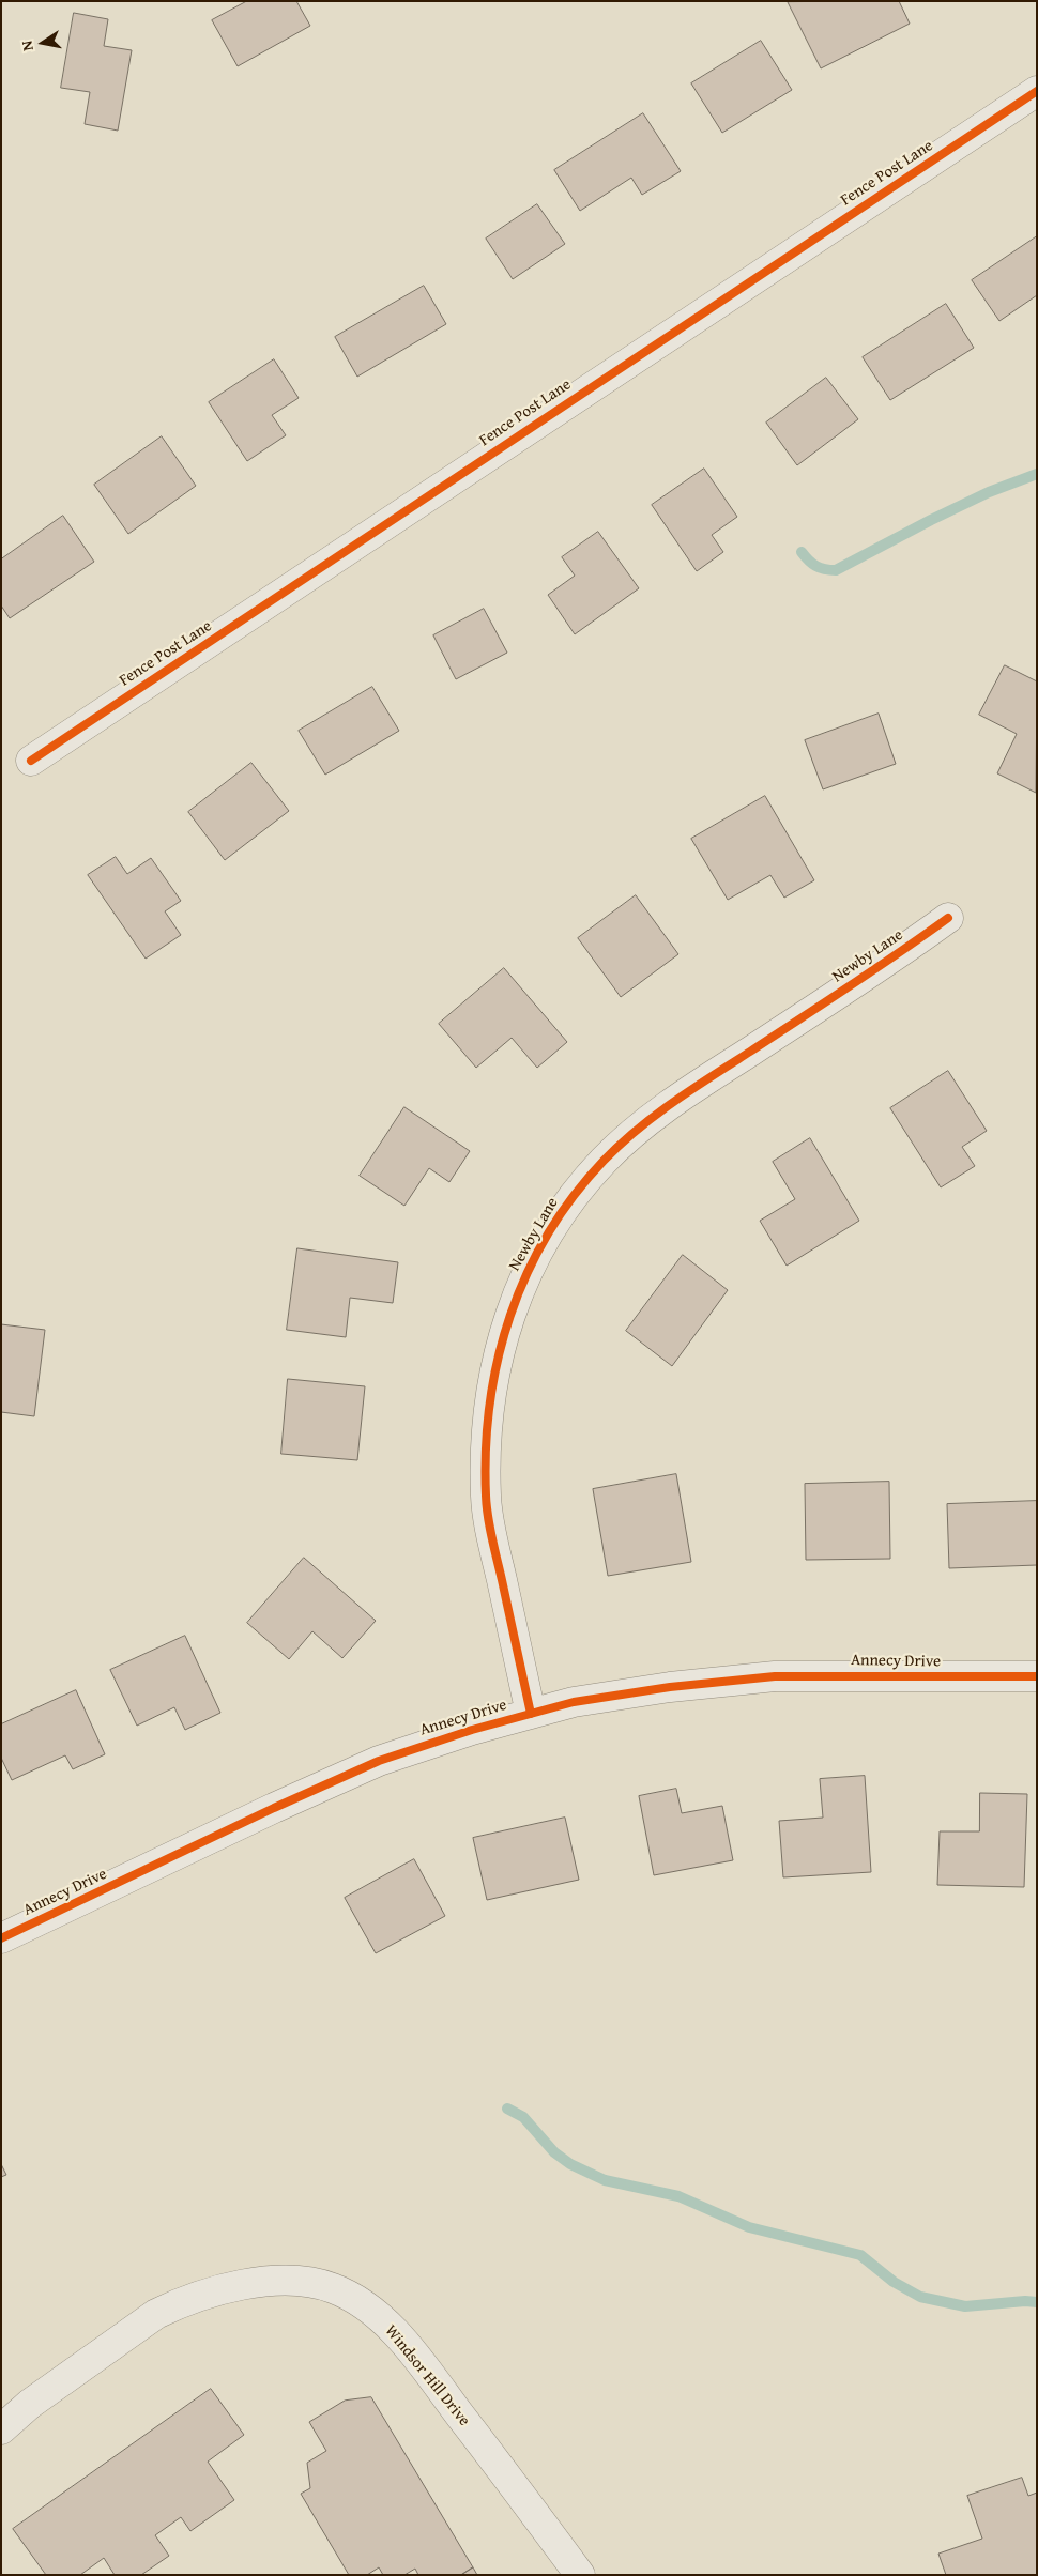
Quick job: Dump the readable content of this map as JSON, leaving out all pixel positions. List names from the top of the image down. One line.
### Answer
{"streets":{"street":["Fence Post Lane","Newby Lane","Annecy Drive","Windsor Hill Drive"]},"crossings":[["Newby Lane","Annecy Drive"]],"north":"left"}
